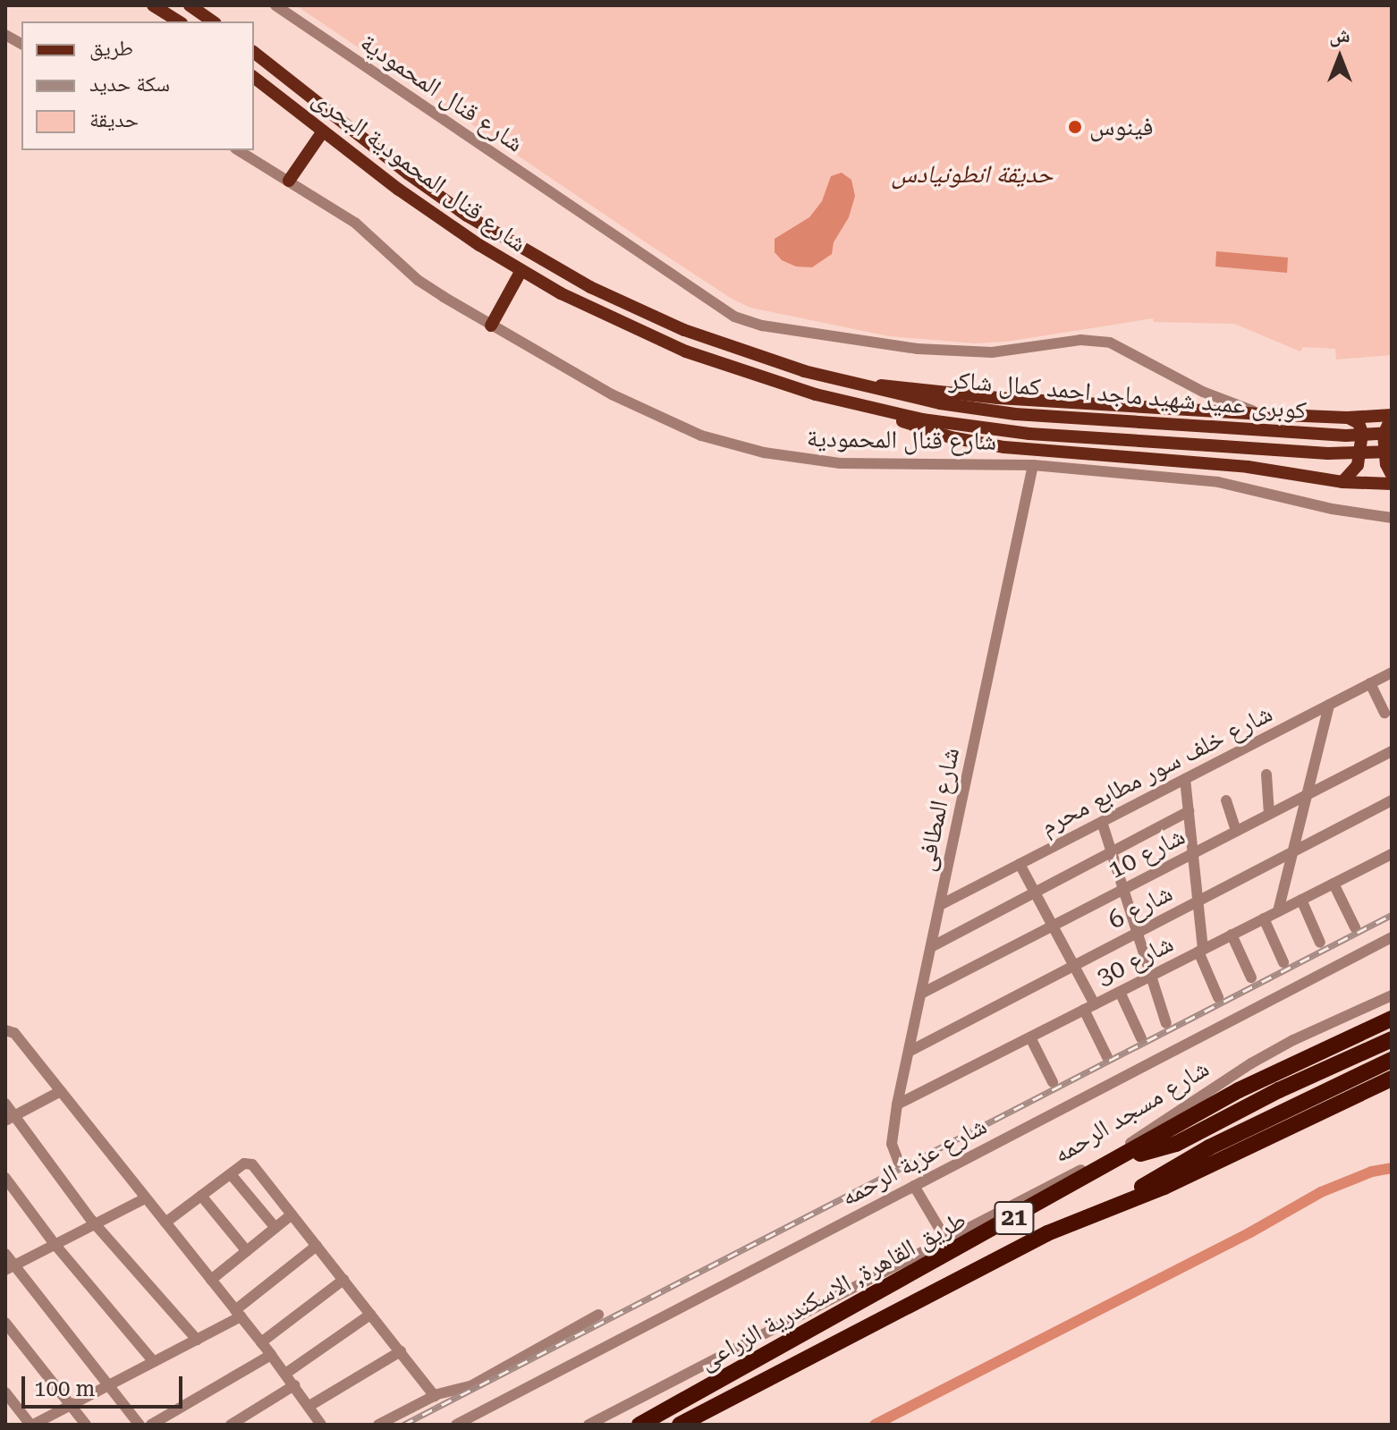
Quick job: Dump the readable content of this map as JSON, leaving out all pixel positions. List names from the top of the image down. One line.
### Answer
{"streets":{"highway":["21","طريق القاهرة, الاسكندرية الزراعى"],"main road":["شارع قنال المحمودية البحرى","كوبرى عميد شهيد ماجد احمد كمال شاكر"],"street":["شارع قنال المحمودية","شارع خلف سور مطابع محرم","شارع المطافى","شارع 10","شارع 6","شارع 30","شارع مسجد الرحمه","شارع عزبة الرحمه"]},"crossings":[["شارع قنال المحمودية","شارع المطافى"],["شارع قنال المحمودية البحرى","كوبرى عميد شهيد ماجد احمد كمال شاكر"],["شارع خلف سور مطابع محرم","شارع المطافى"],["شارع المطافى","شارع 10"],["شارع المطافى","شارع 6"],["شارع المطافى","شارع 30"]],"parks":["حديقة انطونيادس"],"places":["فينوس"],"legend":["طريق","سكة حديد","حديقة"],"scale_bar":"100 m","north":"top"}
